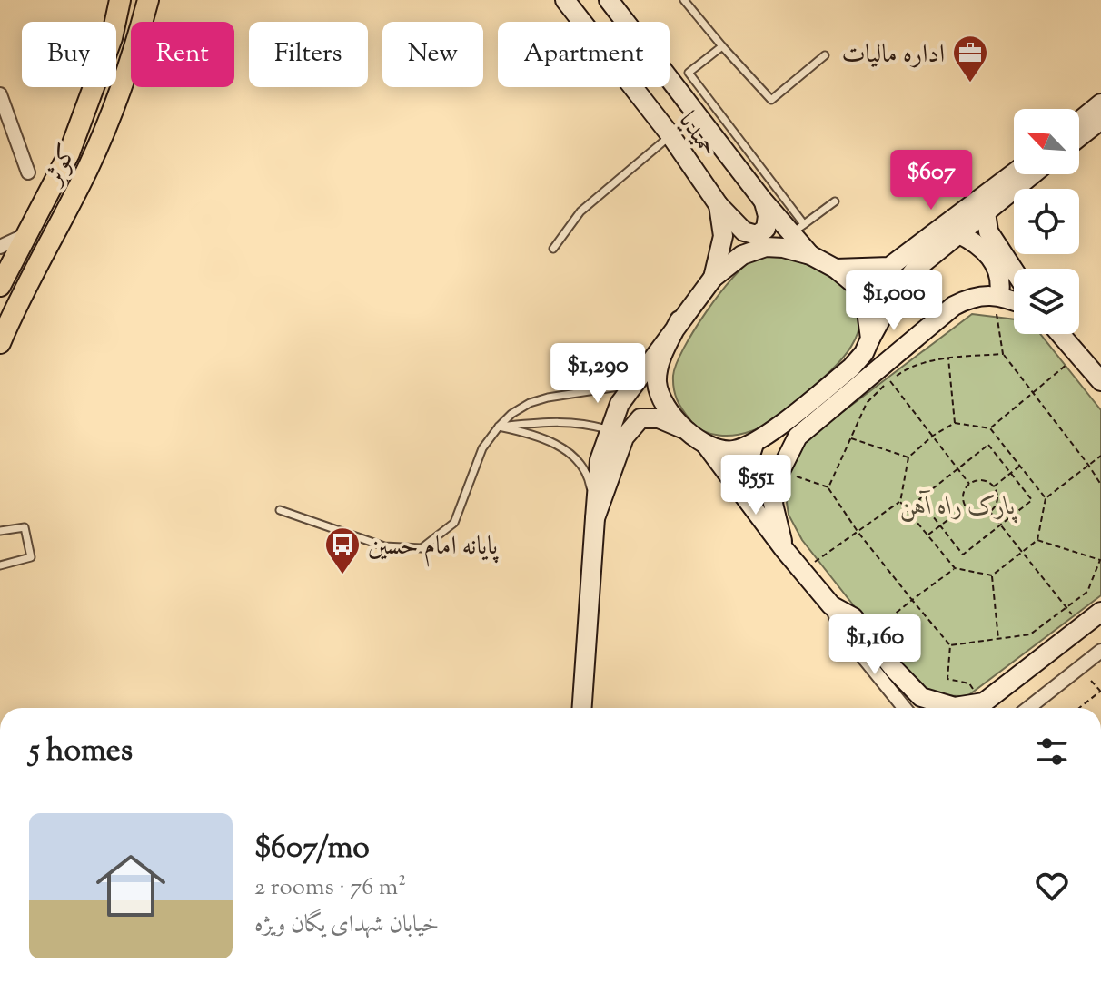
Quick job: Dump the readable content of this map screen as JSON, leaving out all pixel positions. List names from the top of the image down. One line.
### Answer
{"streets":{"main road":["حمیدیا","کوثر"]},"parks":["پارک راه آهن"],"places":{"office":["اداره مالیات"],"bus stop":["پایانه امام حسین"]},"north":"top left","page":{"chip":["Buy","Rent","Filters","New","Apartment"],"price":["$607","$1,000","$1,290","$551","$1,160"],"heading":"5 homes","list":[{"name":"$607/mo","note":"2 rooms · 76 m² · خیابان شهدای یگان ویژه"}]}}
